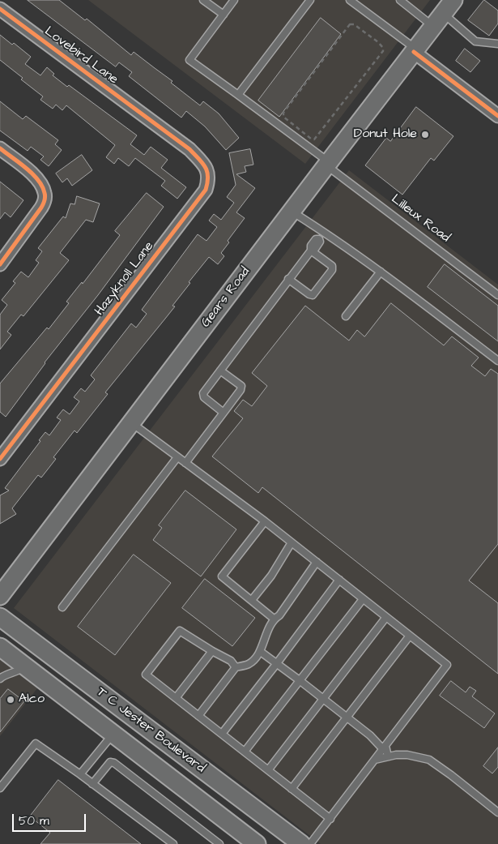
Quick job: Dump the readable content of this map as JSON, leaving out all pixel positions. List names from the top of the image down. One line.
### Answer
{"streets":{"main road":["Gears Road","T C Jester Boulevard"],"street":["Lovebird Lane","Hazyknoll Lane"],"lane":["Lilleux Road"]},"crossings":[["Lovebird Lane","Hazyknoll Lane"],["Lilleux Road","Gears Road"]],"places":["Donut Hole","Alco"],"scale_bar":"50 m"}
